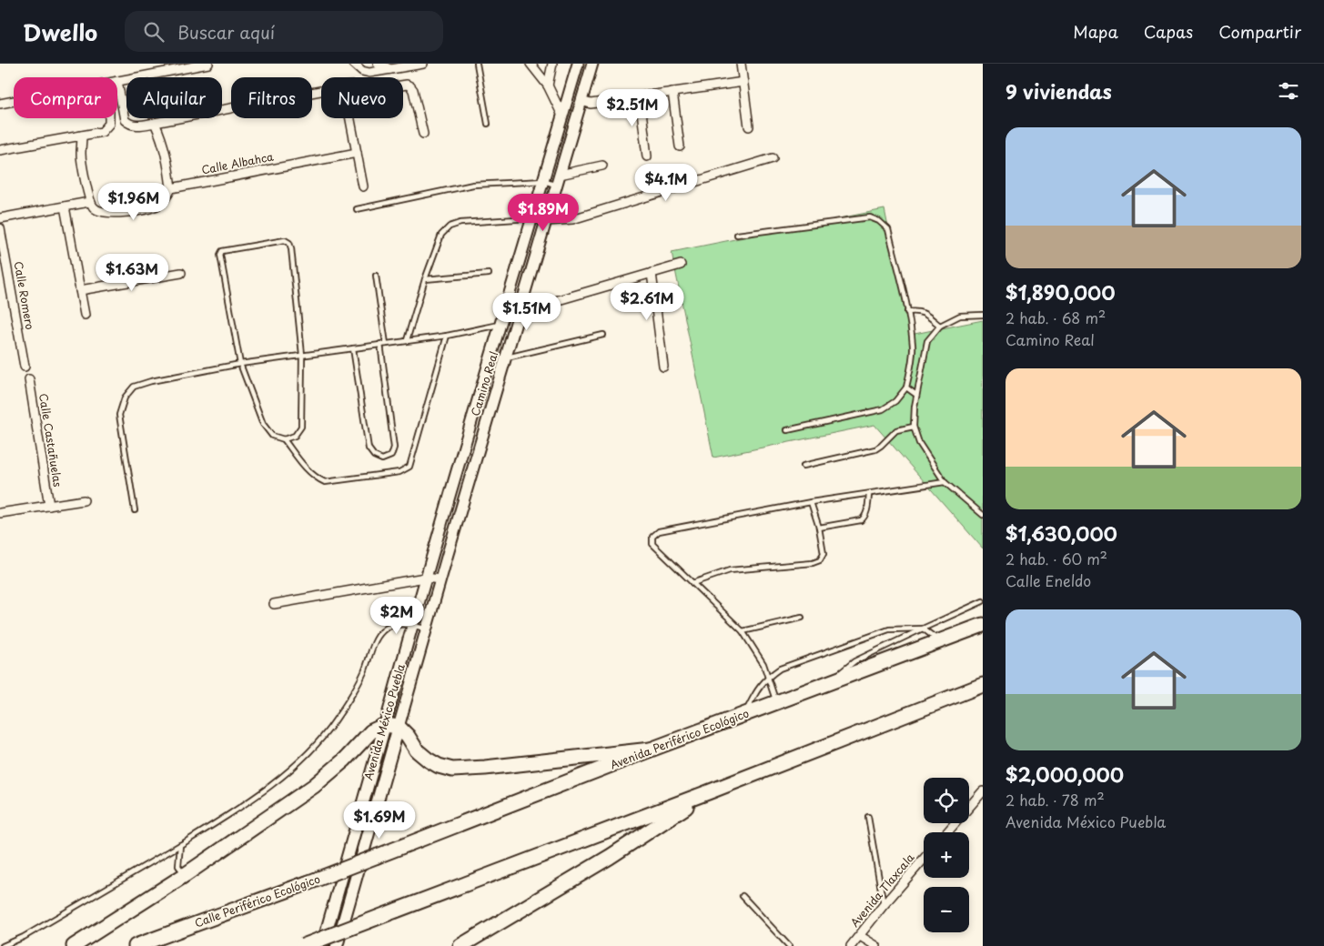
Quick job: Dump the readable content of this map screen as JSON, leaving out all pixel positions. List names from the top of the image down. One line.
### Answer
{"streets":{"highway":["Avenida Periférico Ecológico","Calle Periférico Ecológico"],"main road":["Avenida México Puebla"],"street":["Calle Albahca","Calle Romero","Camino Real","Calle Castañuelas","Avenida Tlaxcala"]},"crossings":[["Camino Real","Avenida México Puebla"],["Avenida Periférico Ecológico","Calle Periférico Ecológico"]],"page":{"header":"Dwello","search":"Buscar aquí","nav":["Mapa","Capas","Compartir"],"heading":"9 viviendas","chip":["Comprar","Alquilar","Filtros","Nuevo"],"price":["$2.51M","$4.1M","$1.96M","$1.89M","$1.63M","$2.61M","$1.51M","$2M","$1.69M"],"list":[{"name":"$1,890,000","note":"2 hab. · 68 m² · Camino Real"},{"name":"$1,630,000","note":"2 hab. · 60 m² · Calle Eneldo"},{"name":"$2,000,000","note":"2 hab. · 78 m² · Avenida México Puebla"}],"map_buttons":["+","−"]}}
